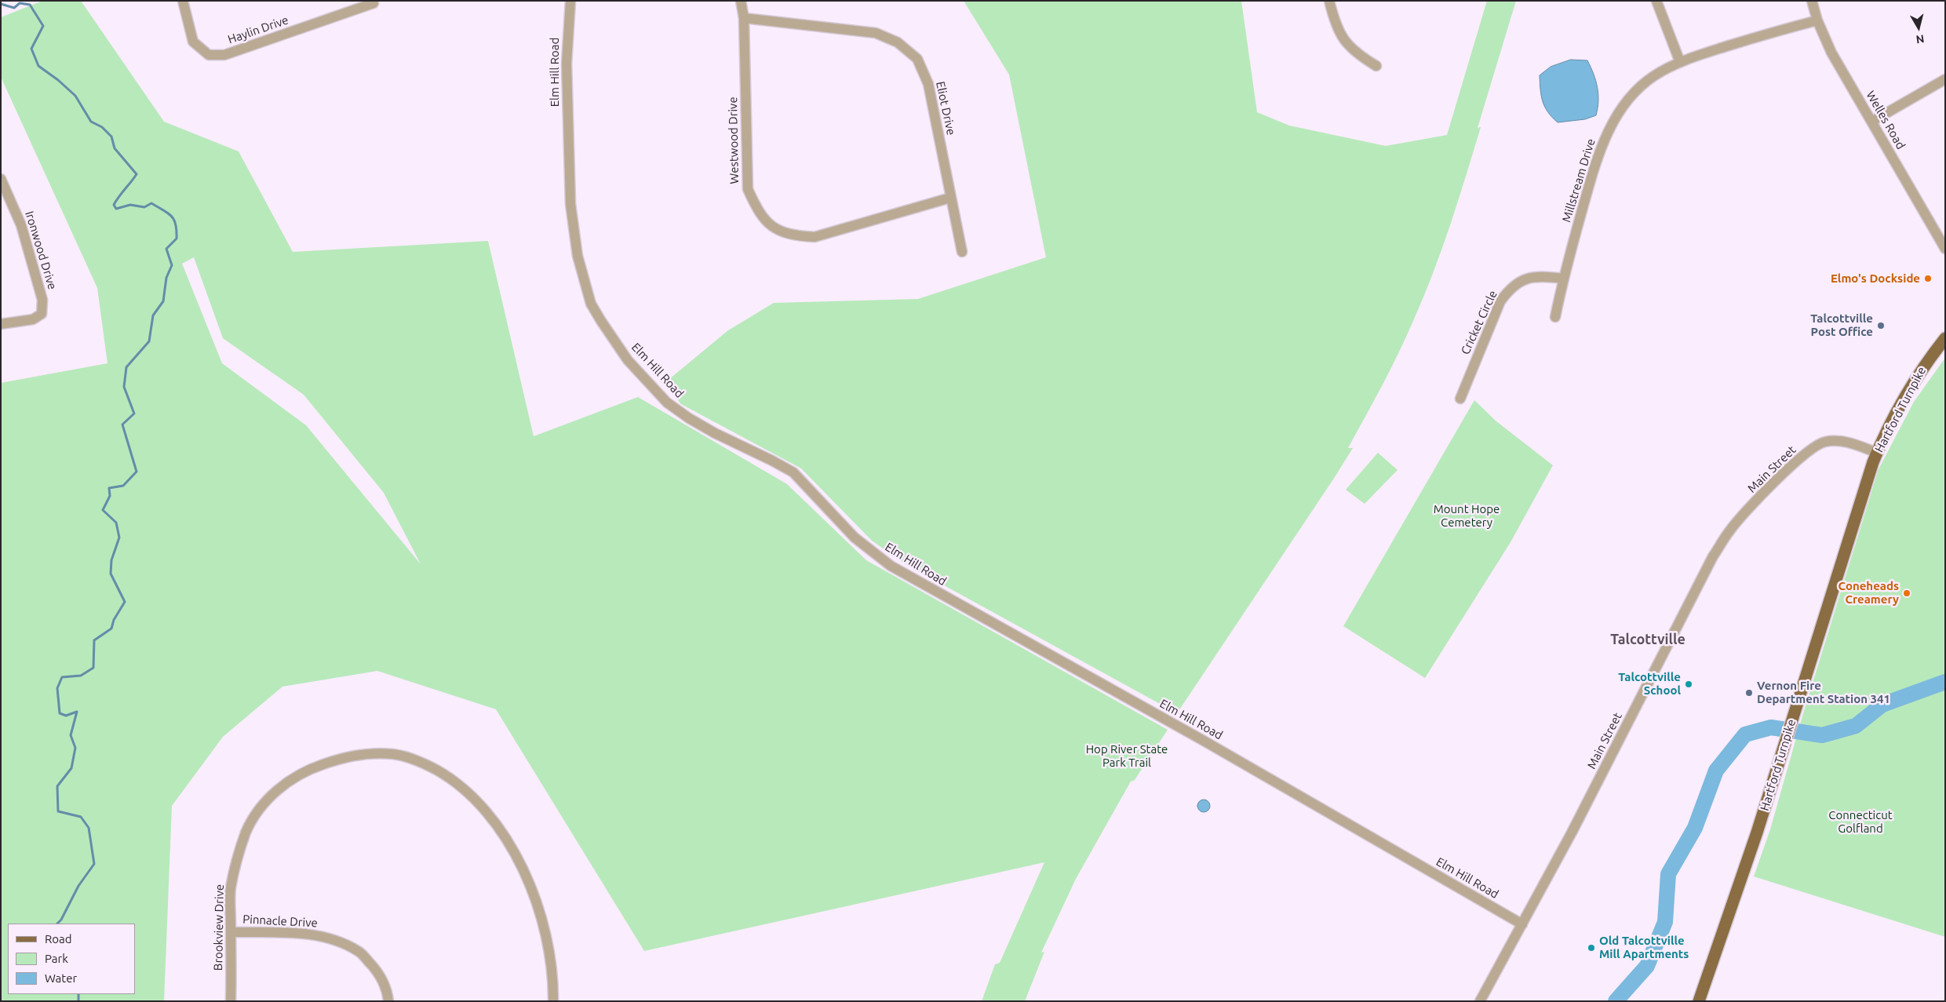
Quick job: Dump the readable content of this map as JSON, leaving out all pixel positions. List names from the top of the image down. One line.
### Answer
{"streets":{"main road":["Hartford Turnpike"],"street":["Haylin Drive","Elm Hill Road","Eliot Drive","Welles Road","Westwood Drive","Millstream Drive","Ironwood Drive","Cricket Circle","Main Street","Pinnacle Drive","Brookview Drive"]},"crossings":[["Elm Hill Road","Main Street"],["Eliot Drive","Westwood Drive"],["Welles Road","Millstream Drive"],["Millstream Drive","Cricket Circle"],["Hartford Turnpike","Main Street"],["Pinnacle Drive","Brookview Drive"]],"districts":["Talcottville"],"parks":["Mount Hope Cemetery","Hop River State Park Trail","Connecticut Golfland"],"places":["Elmo's Dockside","Talcottville Post Office","Coneheads Creamery","Talcottville School","Vernon Fire Department Station 341","Old Talcottville Mill Apartments"],"legend":["Road","Park","Water"],"north":"bottom"}
